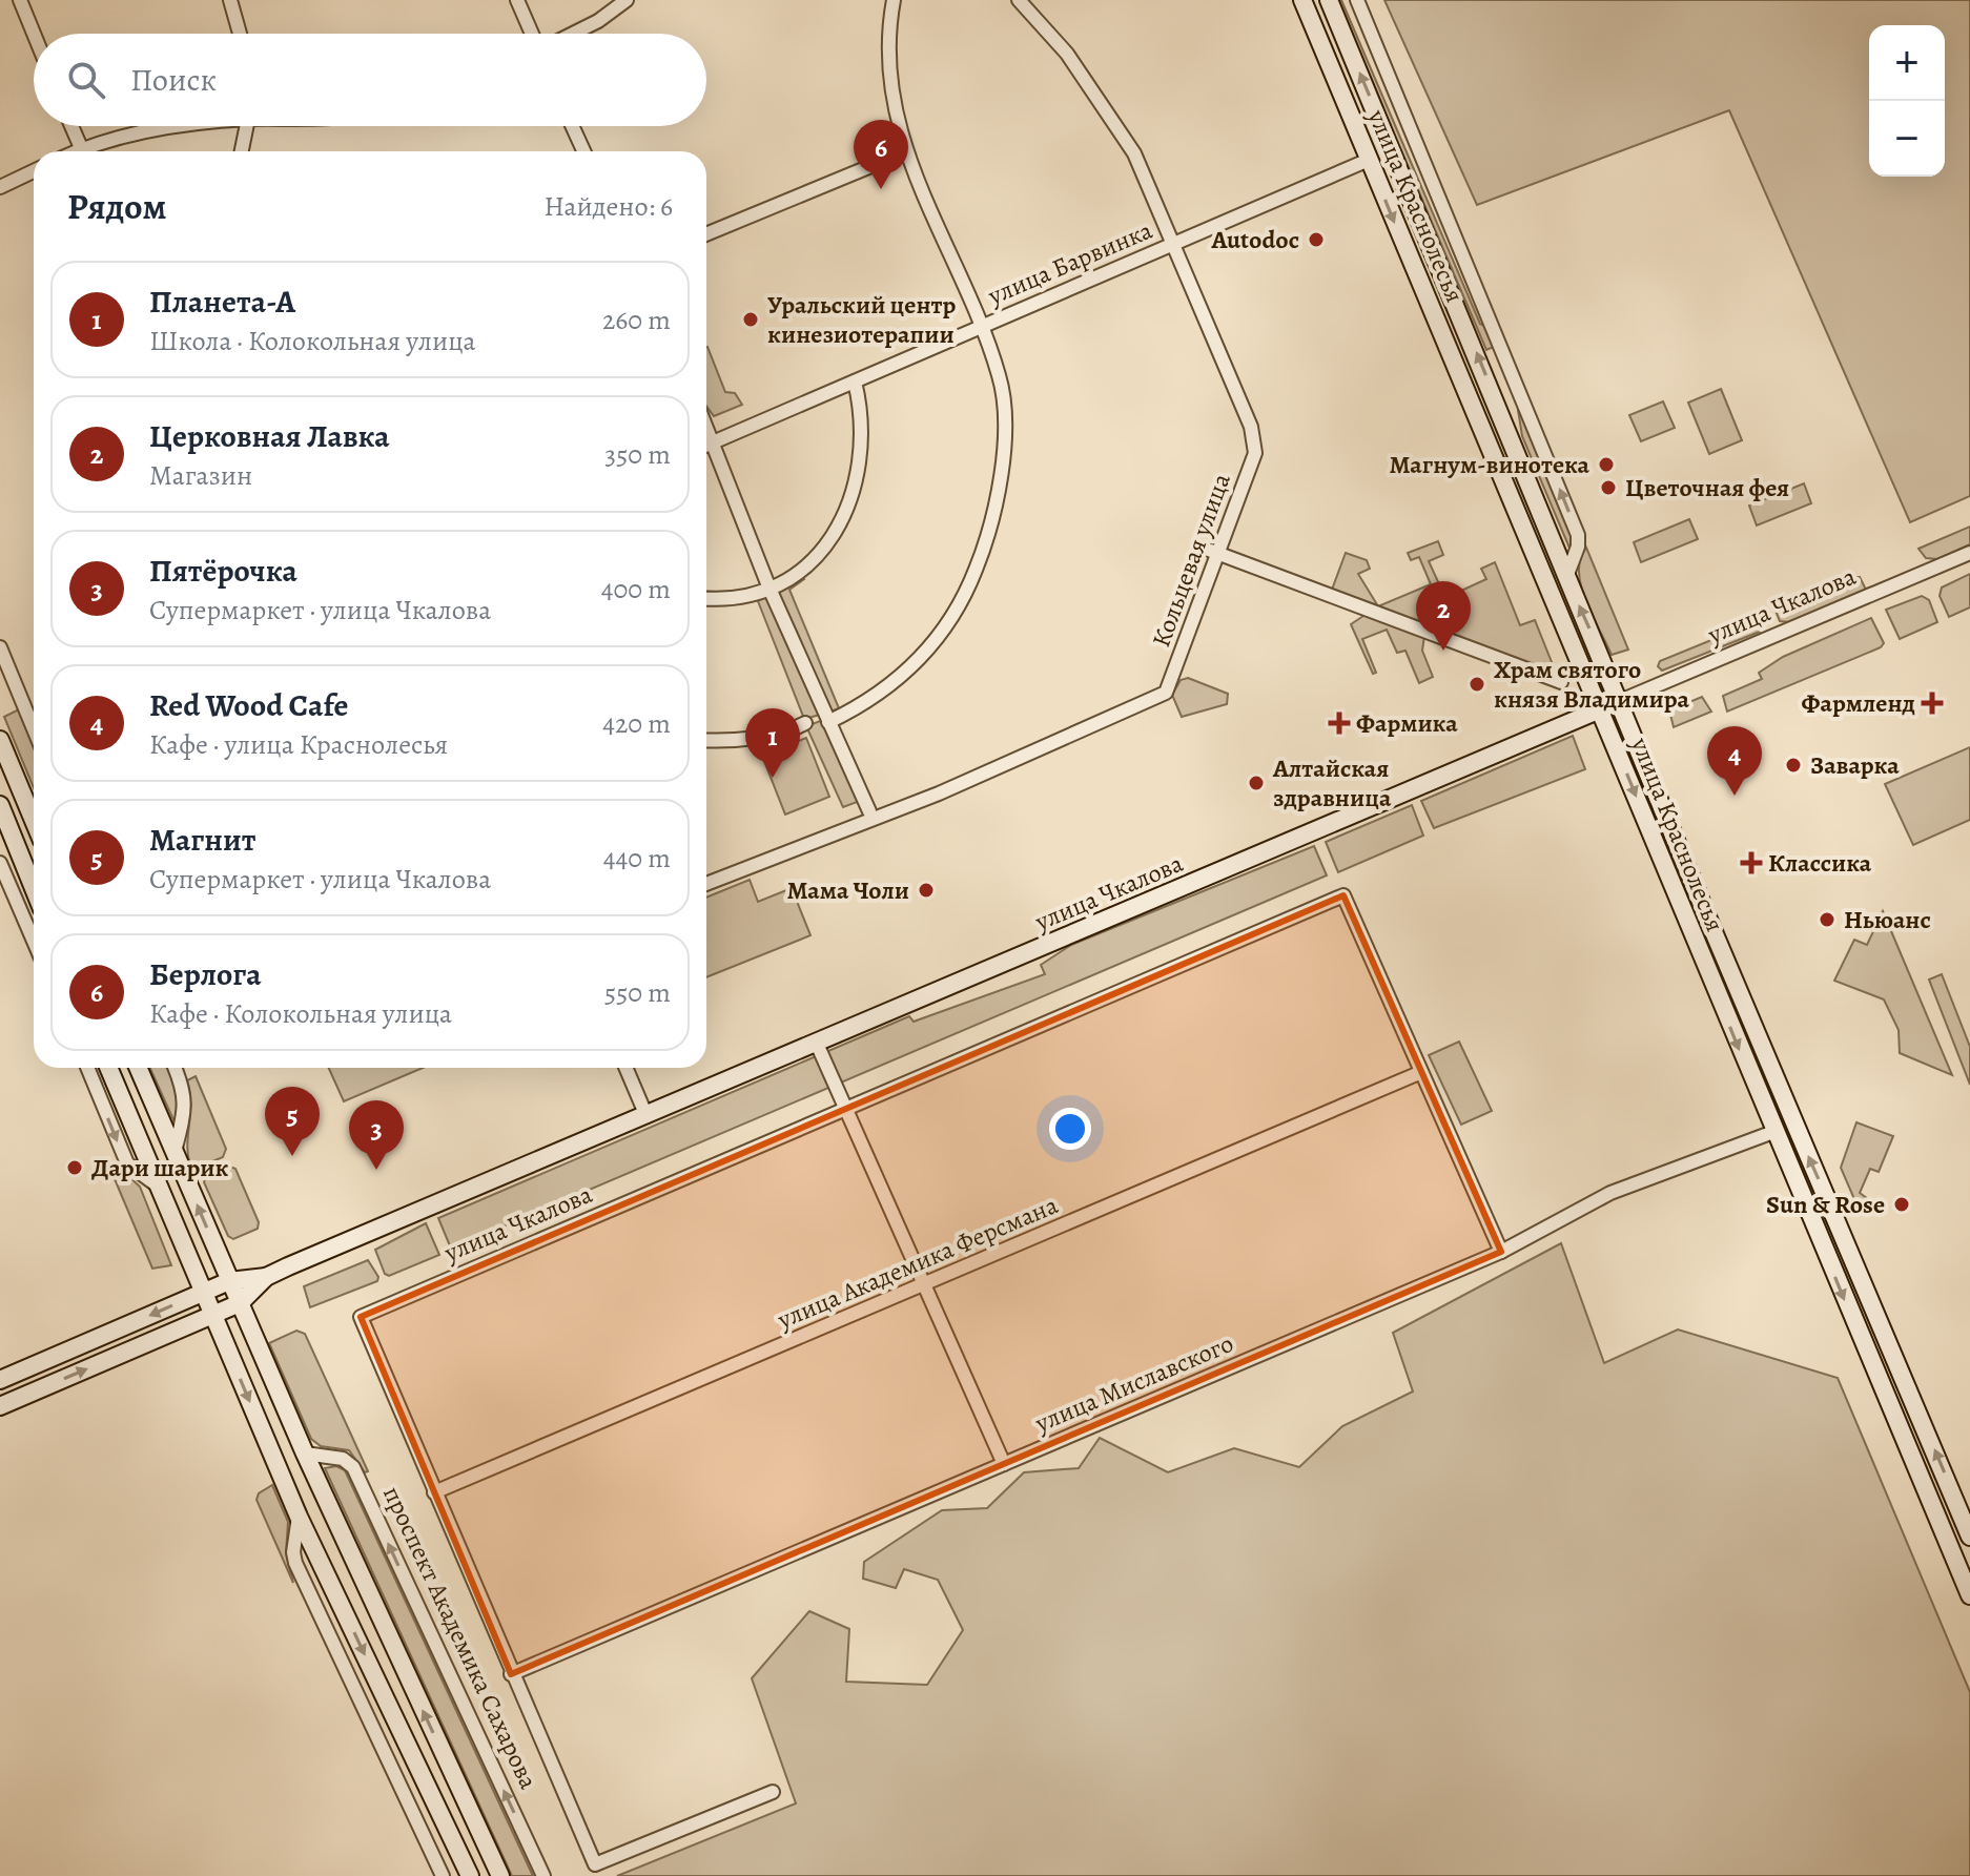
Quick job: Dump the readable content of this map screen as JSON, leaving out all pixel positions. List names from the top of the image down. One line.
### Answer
{"streets":{"street":["улица Краснолесья","улица Барвинка","Кольцевая улица","улица Чкалова","улица Академика Ферсмана","улица Миславского","проспект Академика Сахарова"]},"crossings":[["улица Краснолесья","улица Барвинка"],["улица Краснолесья","улица Чкалова"],["улица Краснолесья","улица Миславского"],["улица Барвинка","Кольцевая улица"],["улица Чкалова","улица Академика Ферсмана"]],"places":{"other":["Autodoc","Уральский центр кинезиотерапии","Магнум-винотека","Цветочная фея","Храм святого князя Владимира","Заварка","Алтайская здравница","Мама Чоли","Ньюанс","Дари шарик","Sun & Rose"],"health":["Фармленд","Фармика","Классика"]},"page":{"map_buttons":["+","−"],"search":"Поиск","pins":["6","2","1","4","5","3"],"heading":["Рядом","Найдено: 6"],"list":[{"mark":"1","name":"Планета-А","note":"Школа · Колокольная улица","value":"260 m"},{"mark":"2","name":"Церковная Лавка","note":"Магазин","value":"350 m"},{"mark":"3","name":"Пятёрочка","note":"Супермаркет · улица Чкалова","value":"400 m"},{"mark":"4","name":"Red Wood Cafe","note":"Кафе · улица Краснолесья","value":"420 m"},{"mark":"5","name":"Магнит","note":"Супермаркет · улица Чкалова","value":"440 m"},{"mark":"6","name":"Берлога","note":"Кафе · Колокольная улица","value":"550 m"}]}}
